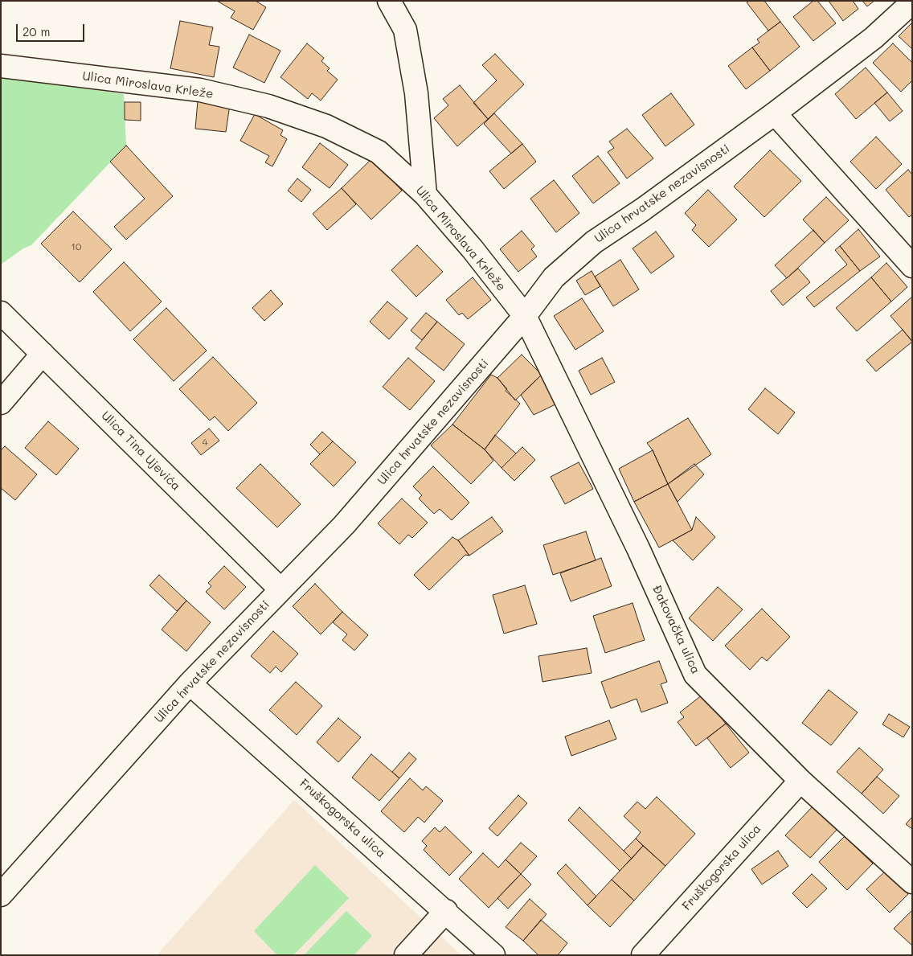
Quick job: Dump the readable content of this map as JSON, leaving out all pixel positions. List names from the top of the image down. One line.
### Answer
{"streets":{"street":["Ulica Miroslava Krleže","Ulica hrvatske nezavisnosti","Ulica Tina Ujevića","Đakovačka ulica","Fruškogorska ulica"]},"crossings":[["Ulica Miroslava Krleže","Ulica hrvatske nezavisnosti"],["Ulica Miroslava Krleže","Đakovačka ulica"],["Ulica hrvatske nezavisnosti","Ulica Tina Ujevića"],["Ulica hrvatske nezavisnosti","Đakovačka ulica"],["Ulica hrvatske nezavisnosti","Fruškogorska ulica"],["Đakovačka ulica","Fruškogorska ulica"]],"house_numbers":["10","4"],"scale_bar":"20 m"}
